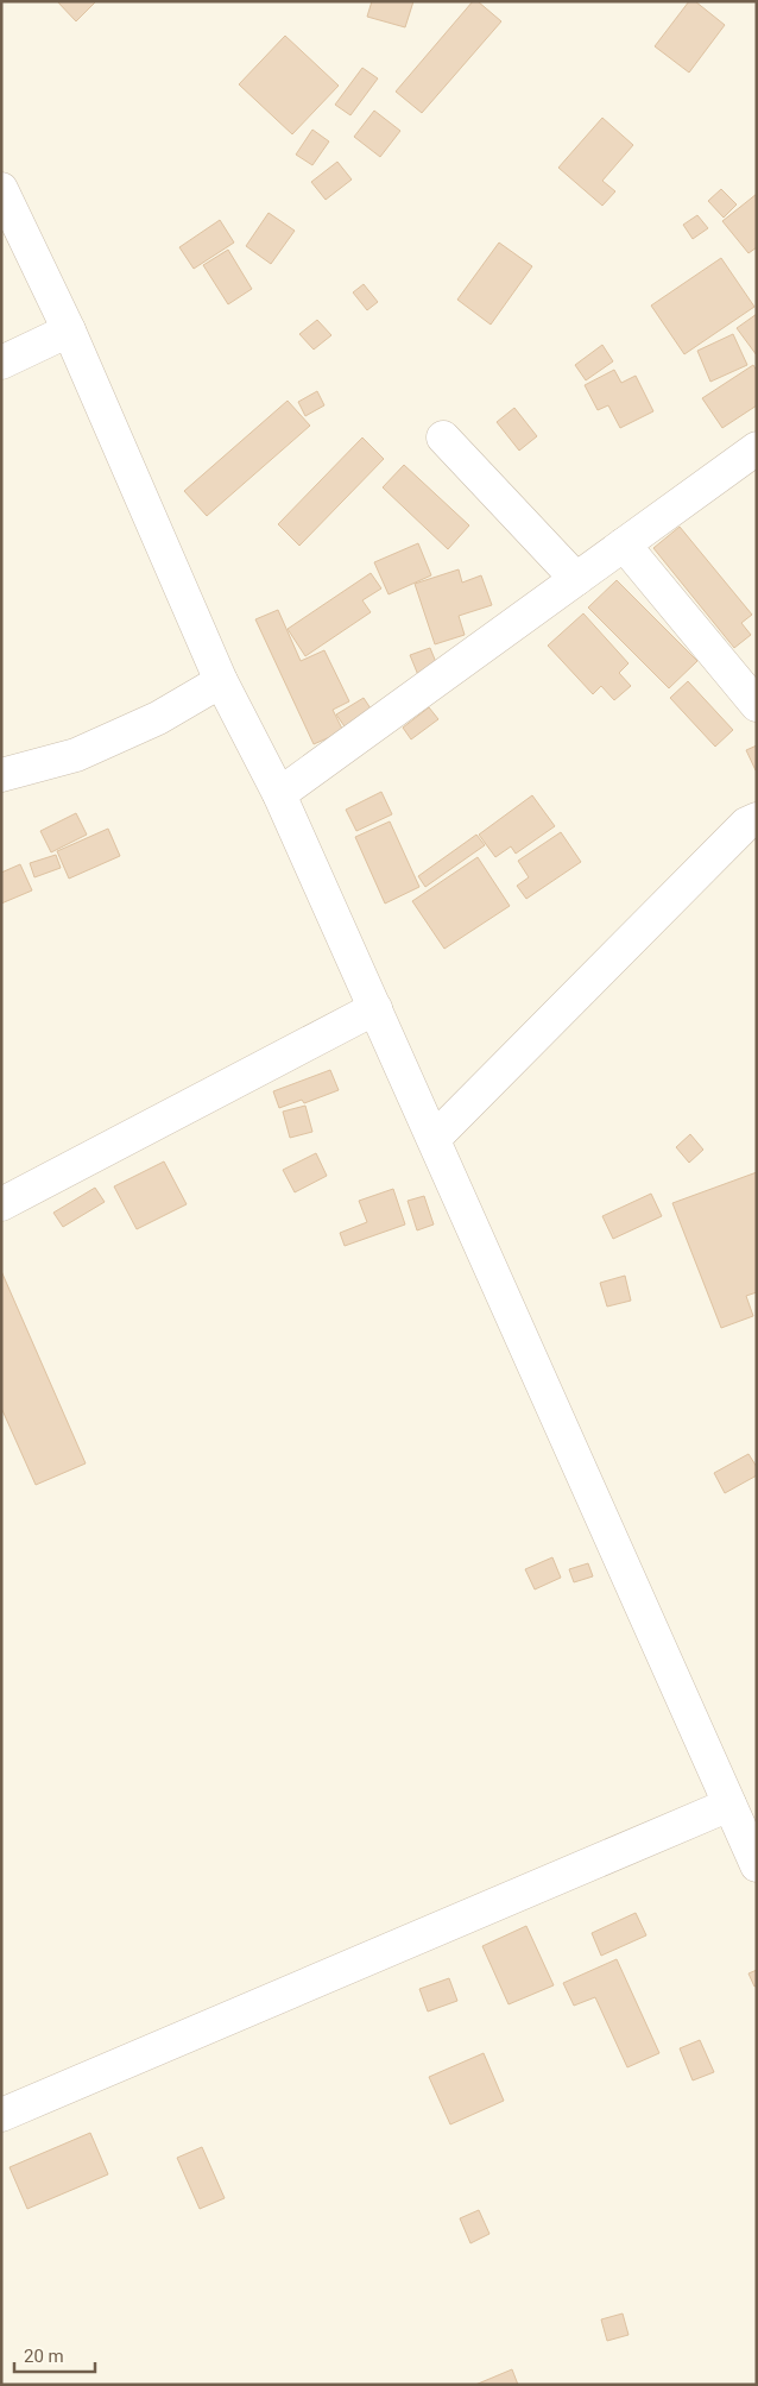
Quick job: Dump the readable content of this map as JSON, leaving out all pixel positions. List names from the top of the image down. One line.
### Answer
{"scale_bar":"20 m"}
